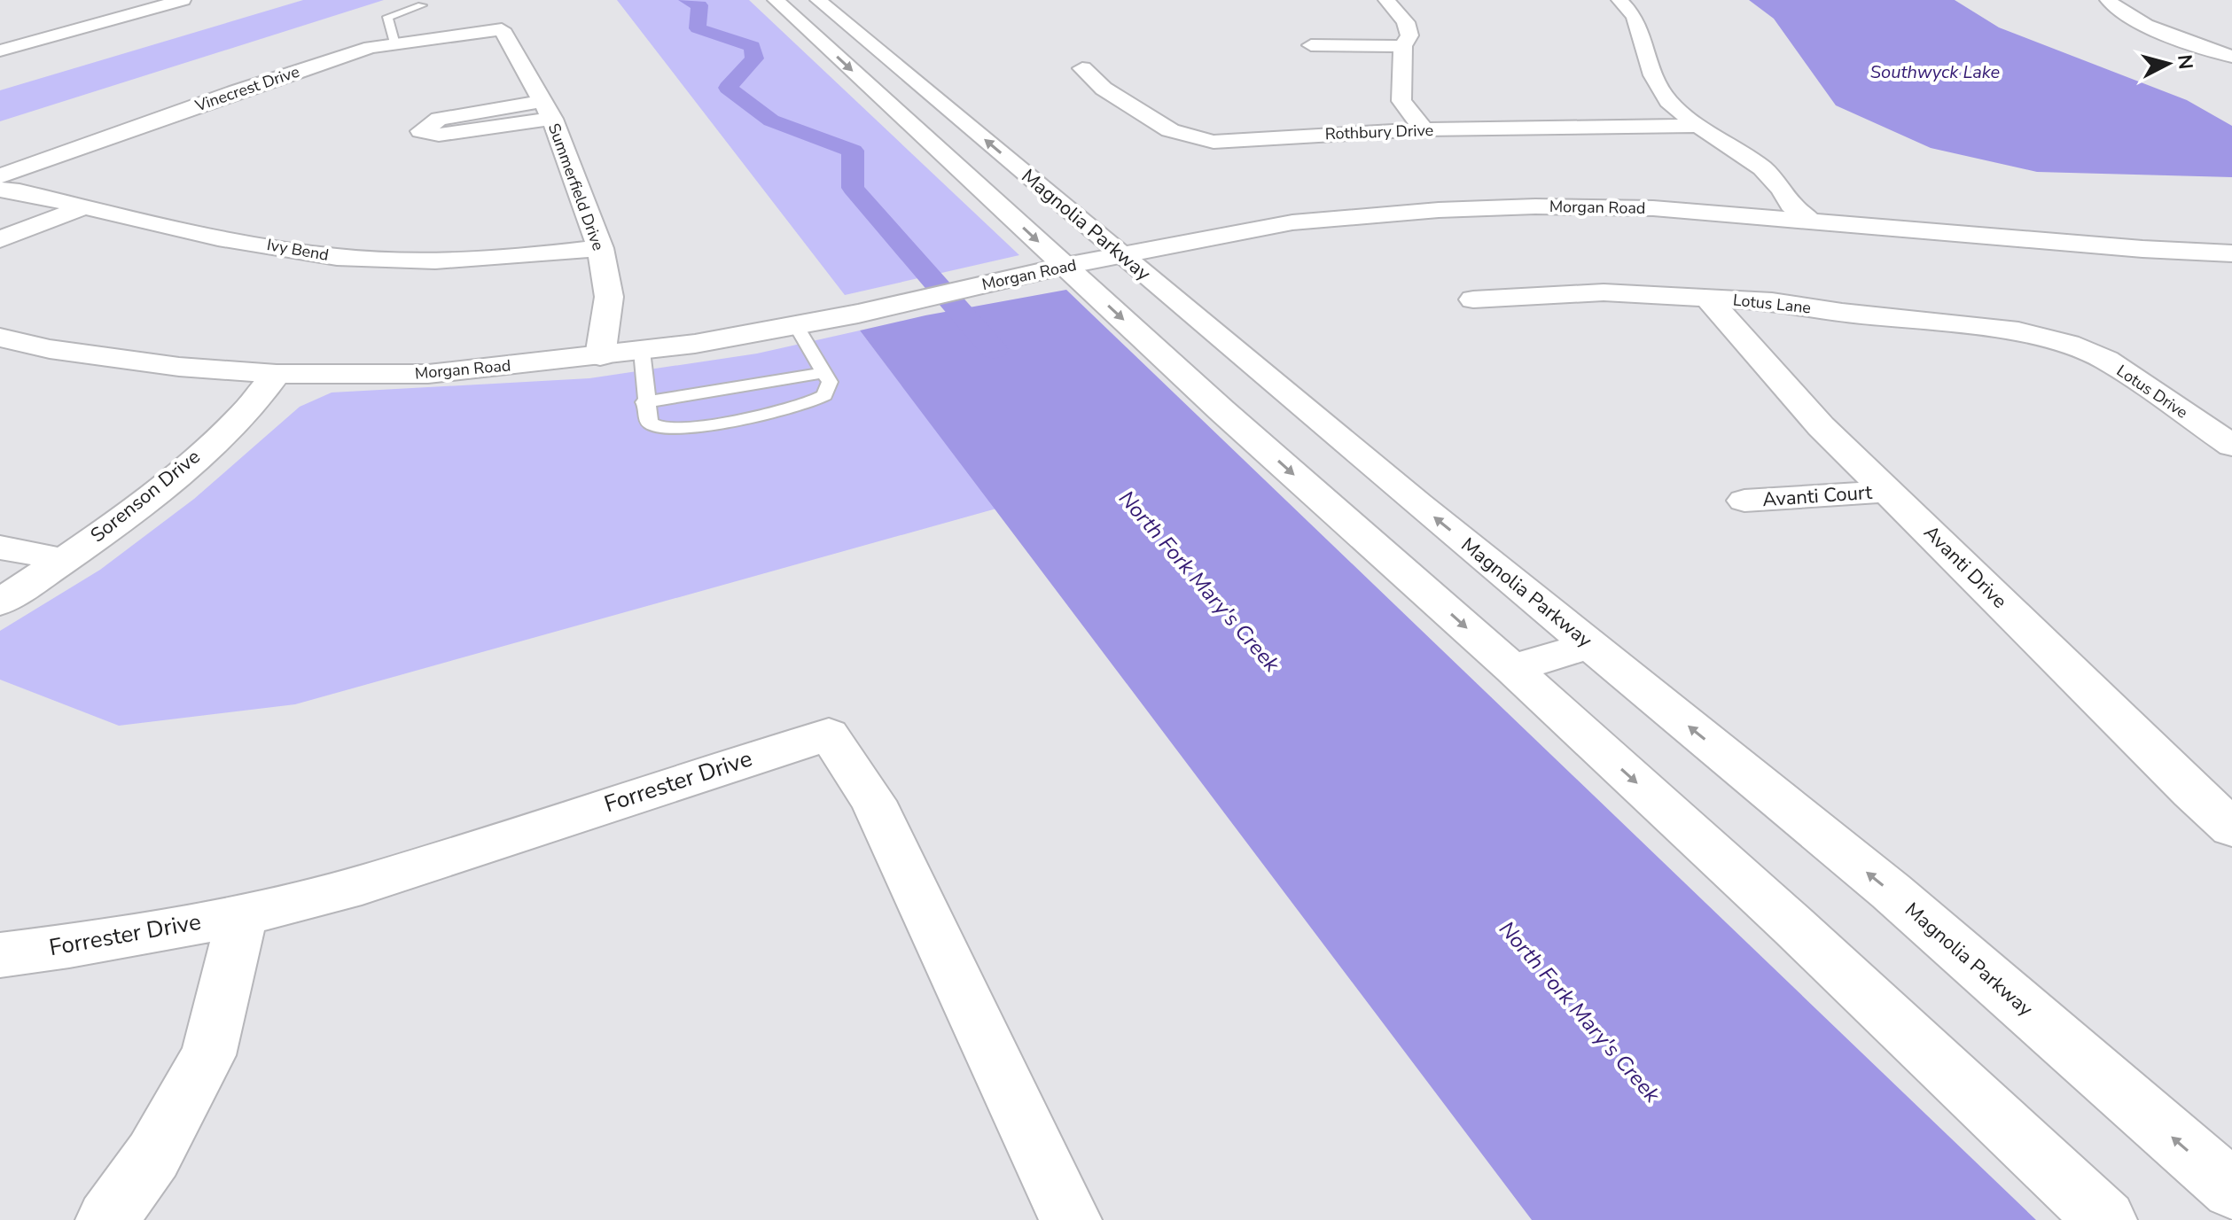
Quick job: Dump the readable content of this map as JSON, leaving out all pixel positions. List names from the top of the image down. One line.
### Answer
{"streets":{"street":["Vinecrest Drive","Rothbury Drive","Summerfield Drive","Morgan Road","Magnolia Parkway","Ivy Bend","Lotus Lane","Lotus Drive","Sorenson Drive","Avanti Court","Avanti Drive","Forrester Drive"]},"crossings":[["Vinecrest Drive","Summerfield Drive"],["Summerfield Drive","Morgan Road"],["Summerfield Drive","Ivy Bend"],["Morgan Road","Magnolia Parkway"],["Morgan Road","Sorenson Drive"],["Lotus Lane","Lotus Drive"],["Lotus Lane","Avanti Drive"],["Avanti Court","Avanti Drive"]],"water":["Southwyck Lake","North Fork Mary's Creek"],"north":"right"}
